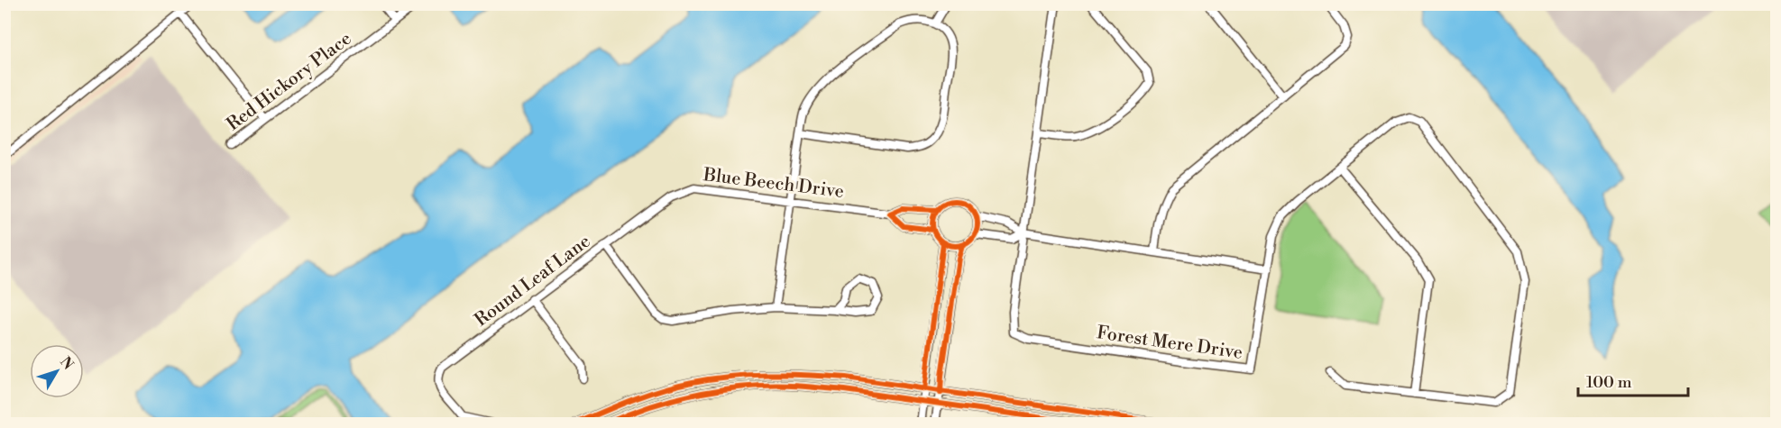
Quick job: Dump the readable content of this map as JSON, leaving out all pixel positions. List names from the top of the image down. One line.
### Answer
{"streets":{"street":["Red Hickory Place","Blue Beech Drive","Round Leaf Lane","Forest Mere Drive"]},"crossings":[["Blue Beech Drive","Round Leaf Lane"]],"scale_bar":"100 m","north":"top right"}
